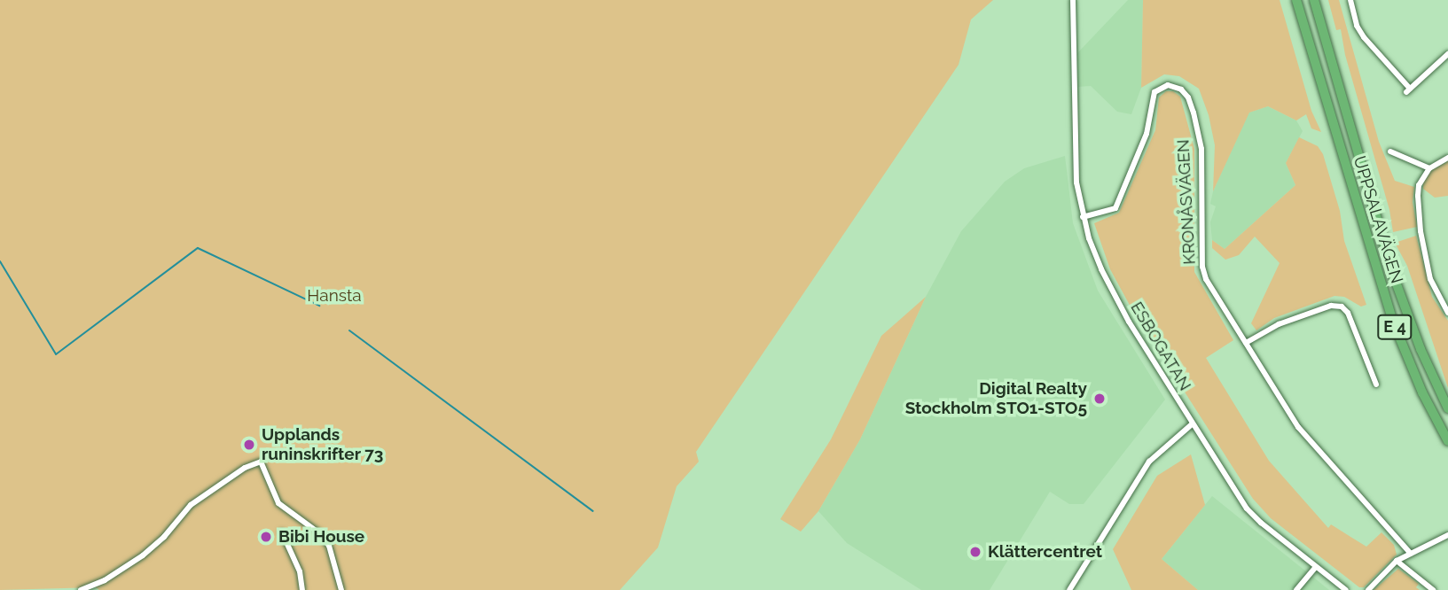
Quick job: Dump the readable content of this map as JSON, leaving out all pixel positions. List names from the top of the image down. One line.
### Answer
{"streets":{"highway":["UPPSALAVÄGEN","E 4"],"street":["KRONÅSVÄGEN","ESBOGATAN"]},"crossings":[["KRONÅSVÄGEN","ESBOGATAN"]],"parks":["Hansta"],"places":["Digital Realty Stockholm STO1-STO5","Upplands runinskrifter 73","Bibi House","Klättercentret"]}
